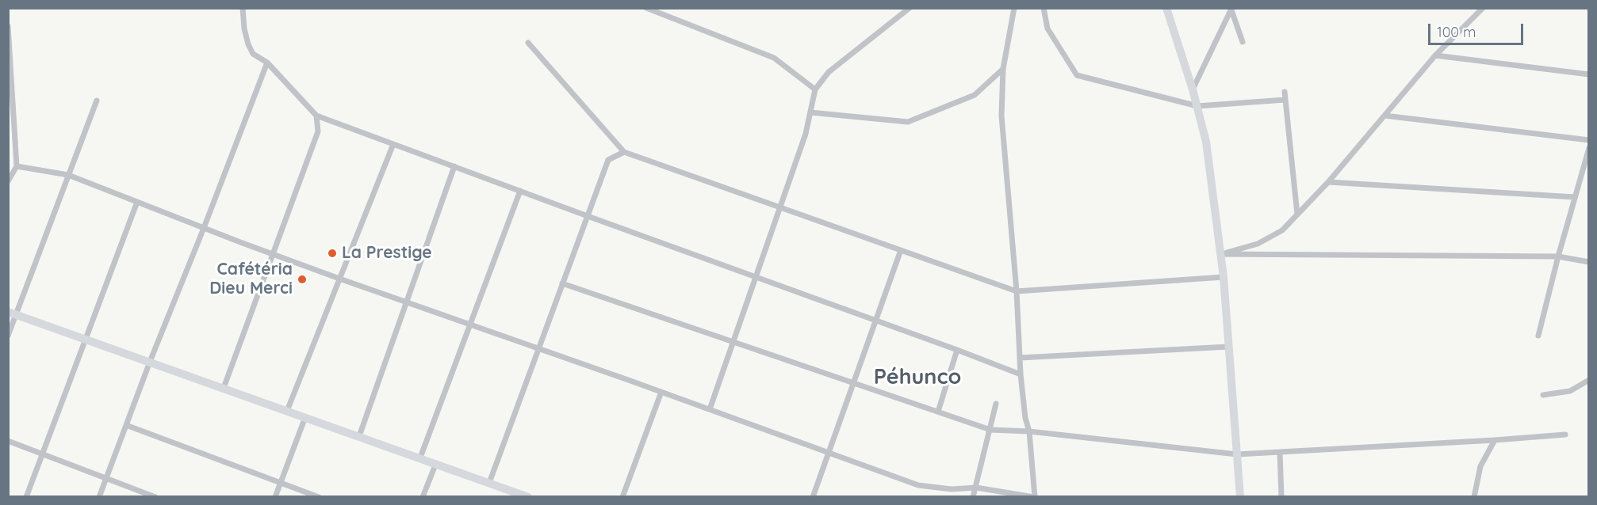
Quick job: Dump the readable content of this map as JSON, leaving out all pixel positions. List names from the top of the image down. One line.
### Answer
{"districts":["Péhunco"],"places":["La Prestige","Cafétéria Dieu Merci"],"scale_bar":"100 m"}
